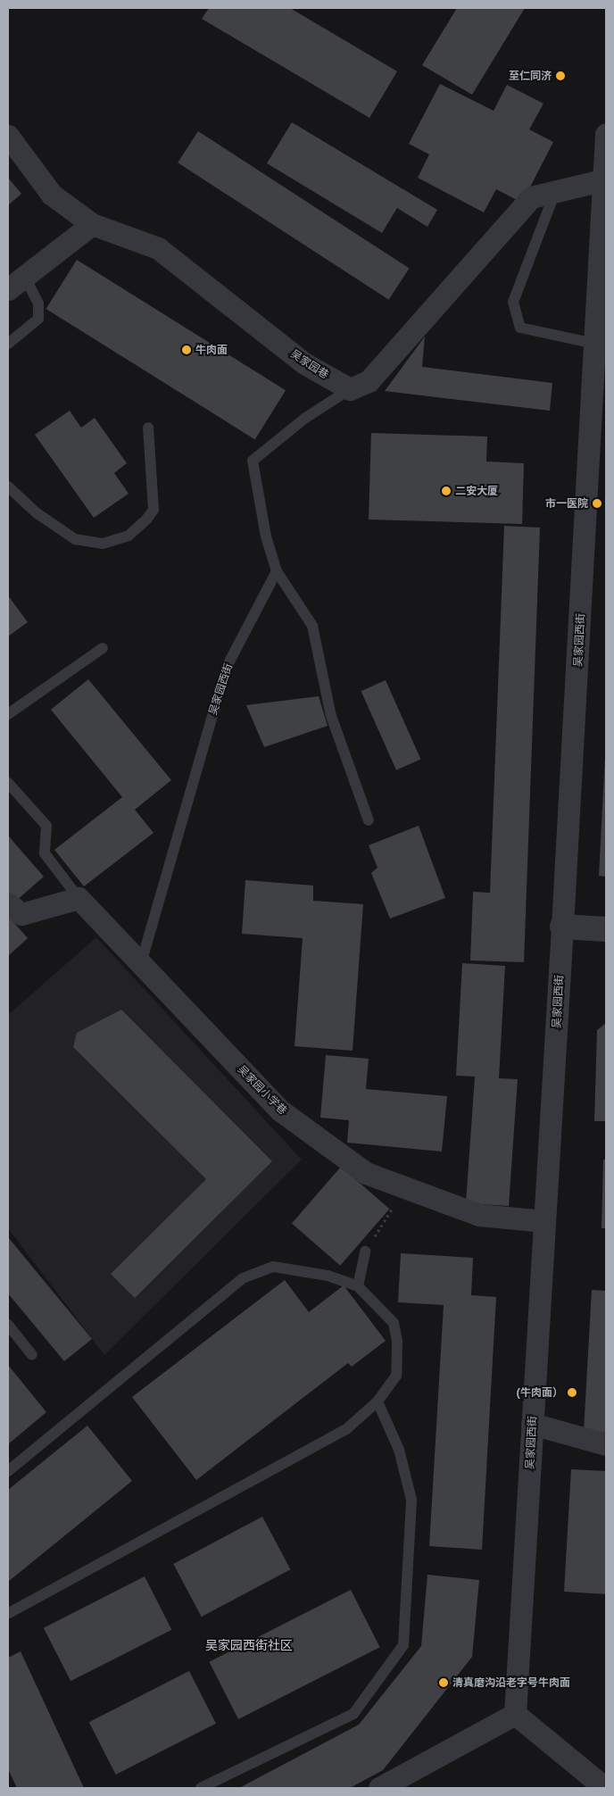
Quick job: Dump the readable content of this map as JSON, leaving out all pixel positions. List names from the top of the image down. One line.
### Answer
{"streets":{"street":["吴家园巷","吴家园西街","吴家园小学巷"]},"crossings":[["吴家园西街","吴家园小学巷"]],"districts":["吴家园西街社区"],"places":["至仁同济","牛肉面","二安大厦","市一医院","(牛肉面）","清真磨沟沿老字号牛肉面"]}
